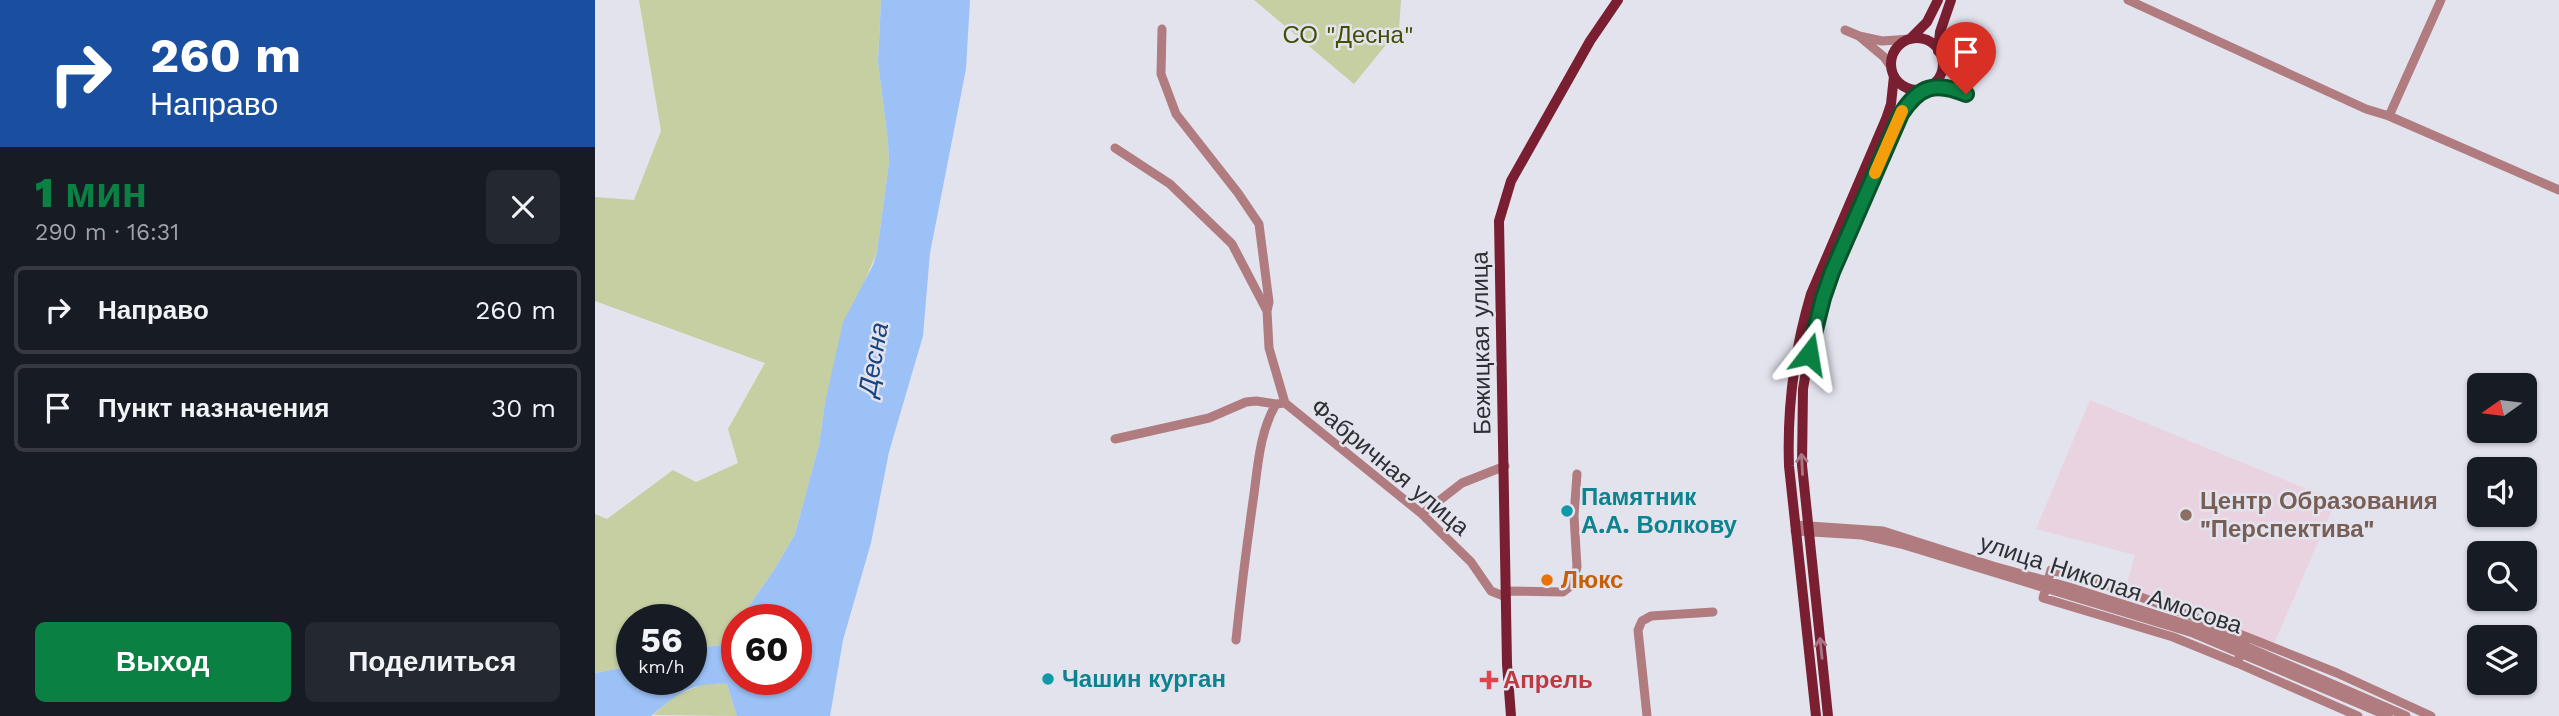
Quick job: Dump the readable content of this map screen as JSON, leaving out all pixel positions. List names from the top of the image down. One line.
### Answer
{"streets":{"main road":["Бежицкая улица"],"street":["Фабричная улица","улица Николая Амосова"]},"crossings":[["Бежицкая улица","Фабричная улица"]],"water":["Десна"],"parks":["СО \"Десна\""],"places":{"other":["Памятник А.А. Волкову","Центр Образования \"Перспектива\"","Люкс","Чашин курган"],"health":["Апрель"]},"north":"left","page":{"turn":["260 m","Направо"],"heading":["1 мин","290 m · 16:31"],"list":[{"name":"Направо","value":"260 m"},{"name":"Пункт назначения","value":"30 m"}],"speed":"56 km/h","limit":"60","buttons":["Выход","Поделиться"]}}
